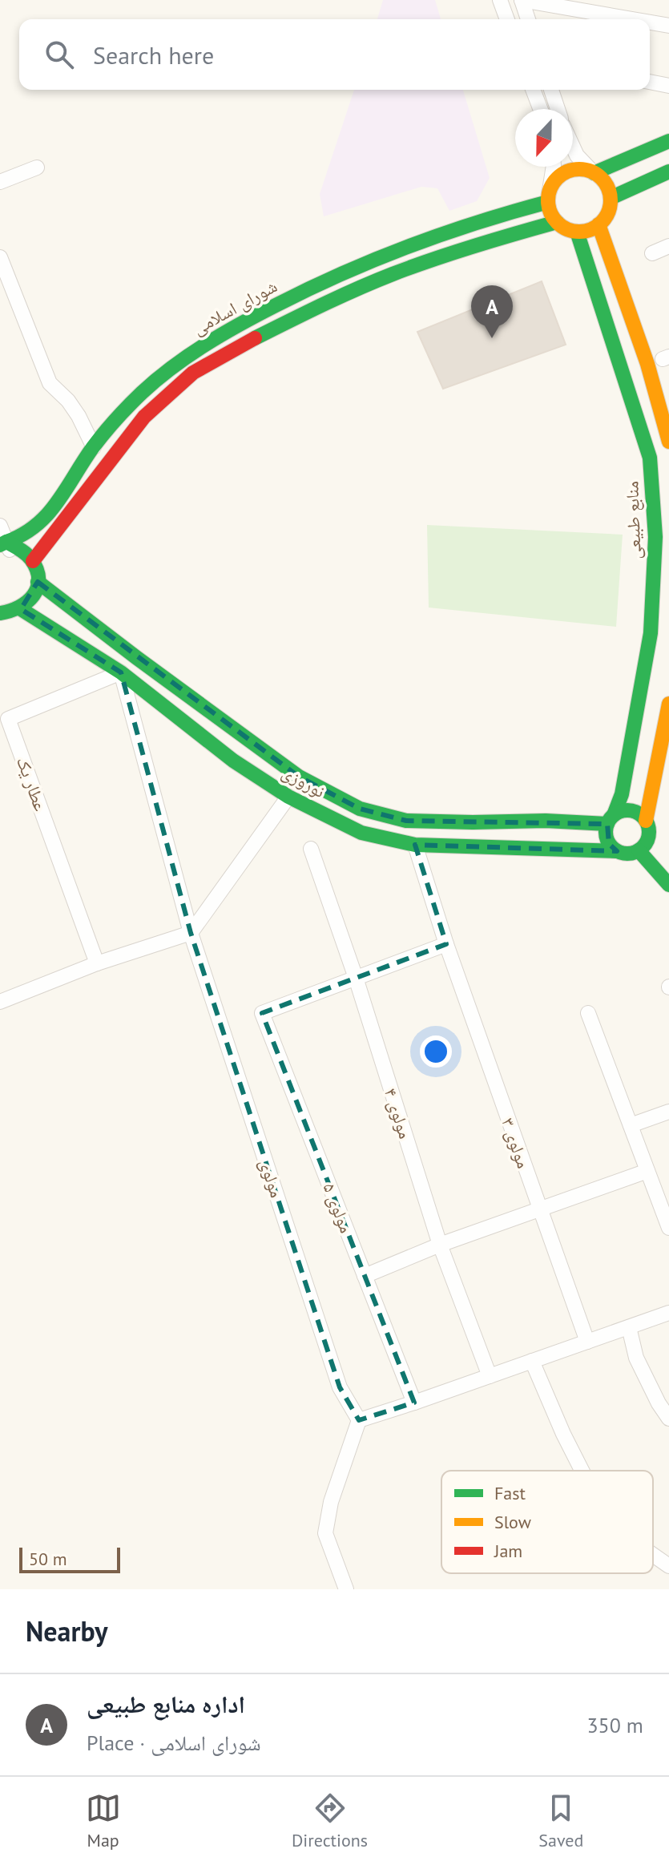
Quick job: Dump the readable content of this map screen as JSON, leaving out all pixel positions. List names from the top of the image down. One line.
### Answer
{"streets":{"street":["شورای اسلامی","منابع طبیعی","نوروزی","عطار یک","مولوی ۴","مولوی ۳","مولوی","مولوی ۵"]},"crossings":[["شورای اسلامی","منابع طبیعی"],["منابع طبیعی","نوروزی"],["نوروزی","عطار یک"],["نوروزی","مولوی ۳"],["نوروزی","مولوی"],["عطار یک","مولوی"],["مولوی ۴","مولوی ۵"]],"legend":["Fast","Slow","Jam"],"scale_bar":"50 m","north":"bottom","page":{"search":"Search here","pins":"A","scale":"50 m","heading":"Nearby","list":[{"mark":"A","name":"اداره منابع طبیعی","note":"Place · شورای اسلامی","value":"350 m"}],"nav":["Map","Directions","Saved"]}}
